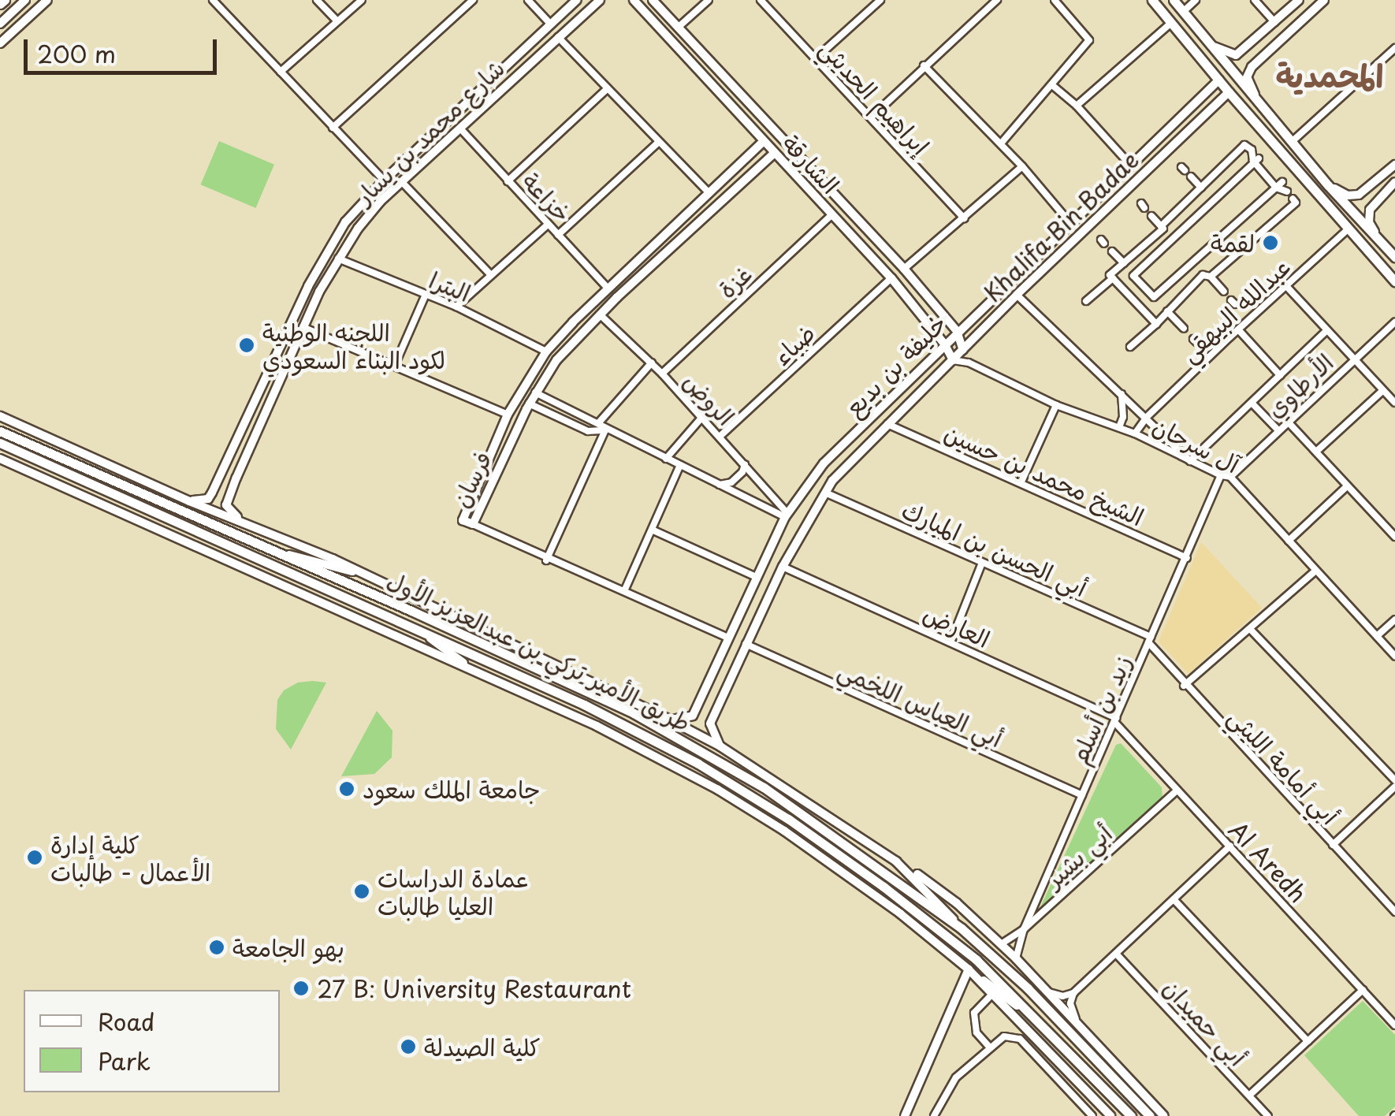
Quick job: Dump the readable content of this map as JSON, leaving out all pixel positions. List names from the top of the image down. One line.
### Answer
{"streets":{"main road":["طريق الأمير تركي بن عبدالعزيز الأول"],"street":["إبراهيم الحديثي","شارع محمد بن يسار","الشارقة","خزاعة","Khalifa Bin Badae","غزة","البترا","عبدالله البيهقي","ضباء","خليفة بن بديع","الأرطاوي","الروض","آل سرحان","الشيخ محمد بن حسين","فرسان","أبي الحسن بن المبارك","العارض","أبي العباس اللخمي","زيد بن أسلم","أبي أمامة الليثي","أبي بشير","Al Aredh","أبي حميدان"]},"crossings":[["شارع محمد بن يسار","خزاعة"],["شارع محمد بن يسار","البترا"],["الشارقة","Khalifa Bin Badae"],["الشارقة","غزة"],["الشارقة","ضباء"],["الشارقة","خليفة بن بديع"],["الشارقة","آل سرحان"],["الشارقة","فرسان"],["خزاعة","فرسان"],["Khalifa Bin Badae","آل سرحان"],["Khalifa Bin Badae","الشيخ محمد بن حسين"],["Khalifa Bin Badae","أبي الحسن بن المبارك"],["Khalifa Bin Badae","العارض"],["Khalifa Bin Badae","أبي العباس اللخمي"],["غزة","الروض"],["البترا","فرسان"],["عبدالله البيهقي","آل سرحان"],["ضباء","الروض"],["خليفة بن بديع","الروض"],["الأرطاوي","آل سرحان"],["الروض","فرسان"],["آل سرحان","زيد بن أسلم"],["الشيخ محمد بن حسين","زيد بن أسلم"],["أبي الحسن بن المبارك","زيد بن أسلم"],["أبي الحسن بن المبارك","أبي أمامة الليثي"],["العارض","زيد بن أسلم"],["العارض","Al Aredh"],["أبي العباس اللخمي","زيد بن أسلم"],["زيد بن أسلم","أبي أمامة الليثي"],["زيد بن أسلم","أبي بشير"],["زيد بن أسلم","Al Aredh"],["أبي بشير","Al Aredh"]],"districts":["المحمدية"],"places":["لقمة","اللجنه الوطنية لكود البناء السعودي","جامعة الملك سعود","كلية إدارة الأعمال - طالبات","عمادة الدراسات العليا طالبات","بهو الجامعة","27 B: University Restaurant","كلية الصيدلة"],"legend":["Road","Park"],"scale_bar":"200 m"}
